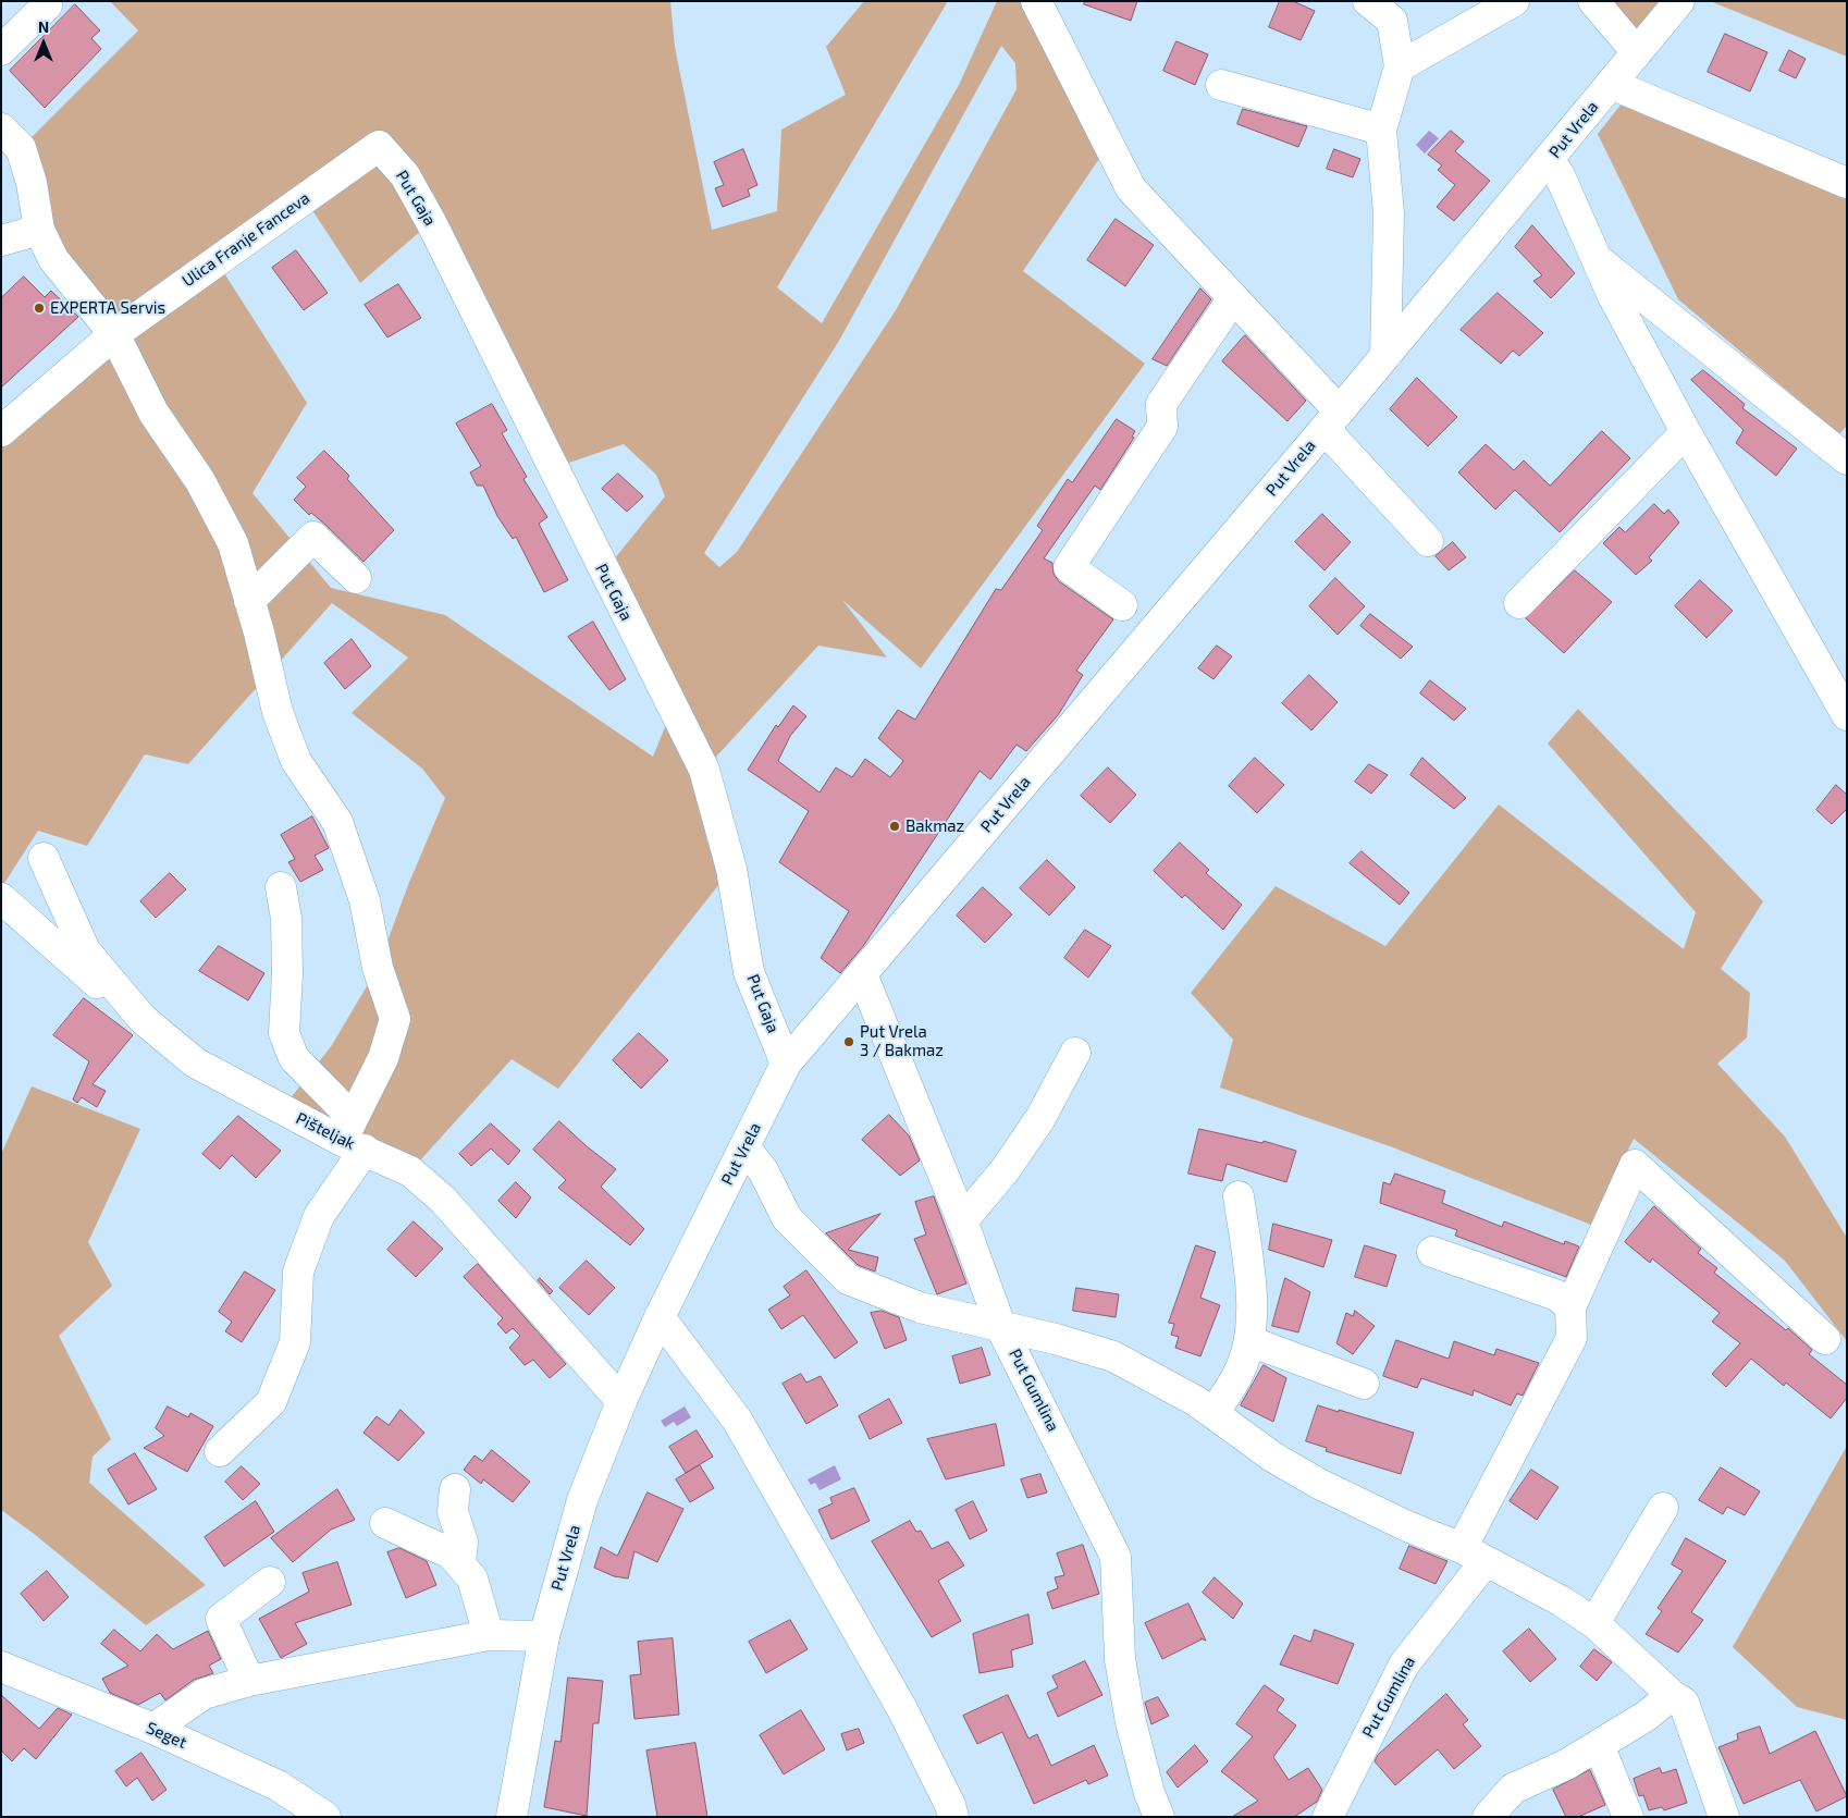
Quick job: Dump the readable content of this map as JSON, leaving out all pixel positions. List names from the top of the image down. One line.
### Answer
{"streets":{"street":["Put Vrela","Put Gaja","Ulica Franje Fanceva","Pišteljak","Put Gumlina","Seget"]},"crossings":[["Put Vrela","Put Gaja"],["Put Vrela","Pišteljak"],["Put Vrela","Put Gumlina"],["Put Gaja","Ulica Franje Fanceva"]],"places":["EXPERTA Servis","Bakmaz","Put Vrela 3 / Bakmaz"],"north":"top"}
